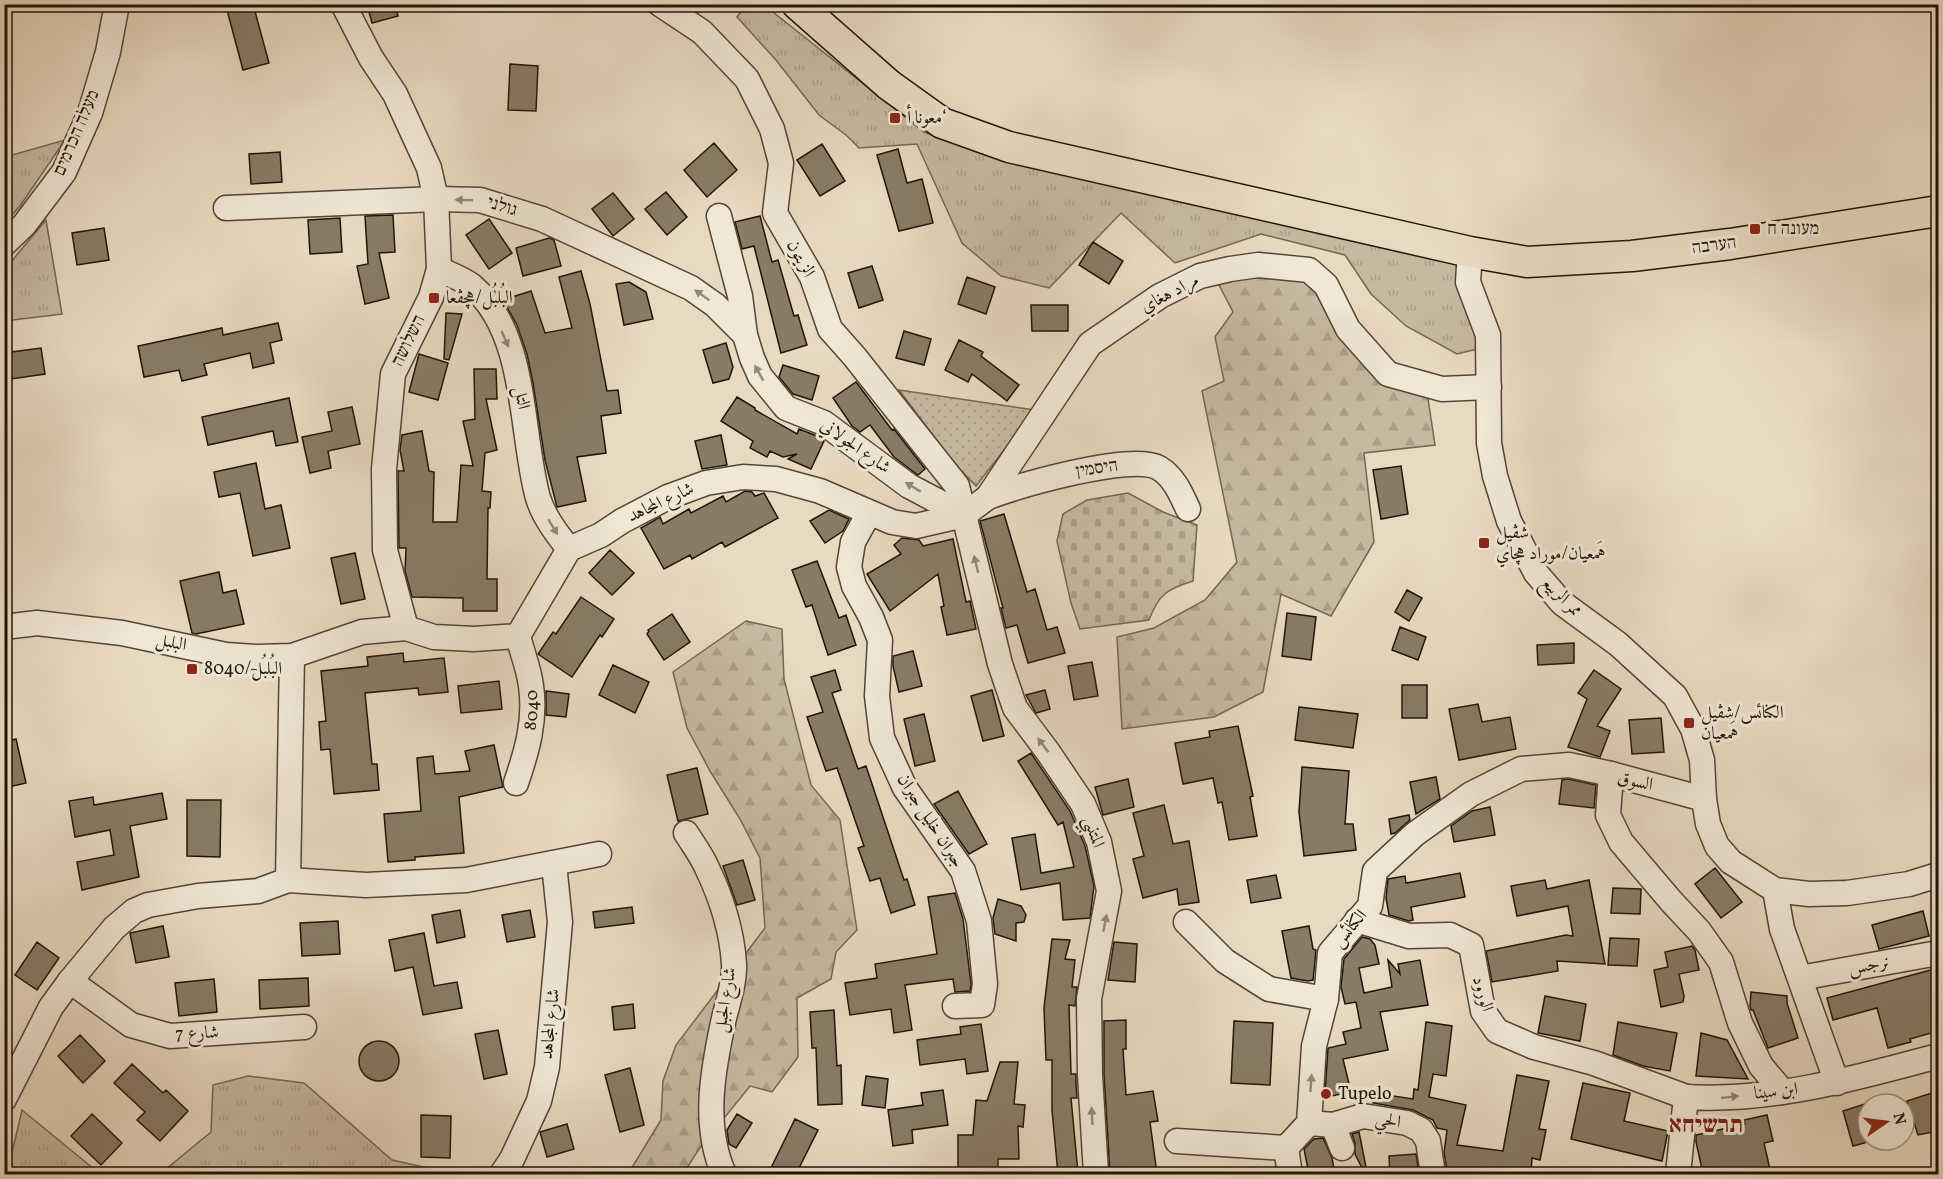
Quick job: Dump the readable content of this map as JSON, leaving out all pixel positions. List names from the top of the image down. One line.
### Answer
{"streets":{"main road":["הערבה"],"street":["מעלה הכרמים","גולני","الزيتون","مراد هغاي","השלושה","التل","شارع الجولاني","היסמין","شارع المجاهد","ممر الربيع","البلبل","8040","السوق","جبران خليل جبران","المتنبي","الكنائس","نرجس","الورود","شارع الجبل","شارع 7","ابن سينا","الحي"]},"crossings":[["גולני","השלושה"],["גולני","شارع الجولاني"],["הערבה","ممر الربيع"],["الزيتون","مراد هغاي"],["الزيتون","شارع الجولاني"],["الزيتون","شارع المجاهد"],["الزيتون","المتنبي"],["مراد هغاي","شارع الجولاني"],["مراد هغاي","היסמין"],["مراد هغاي","شارع المجاهد"],["مراد هغاي","ممر الربيع"],["مراد هغاي","المتنبي"],["השלושה","التل"],["השלושה","البلبل"],["التل","شارع المجاهد"],["شارع الجولاني","شارع المجاهد"],["شارع الجولاني","المتنبي"],["شارع المجاهد","جبران خليل جبران"],["شارع المجاهد","المتنبي"],["ممر الربيع","السوق"],["السوق","الكنائس"],["السوق","ابن سينا"],["الكنائس","الورود"],["الكنائس","الحي"],["الورود","ابن سينا"]],"one_way":["גולני","التل","شارع الجولاني","المتنبي","ابن سينا"],"districts":["תרשיחא"],"places":{"transit":["معونا أ‘","מעונה ח","البُلبُل/هچڤعا","شڤيل هَمعيان/موراد هچاي","البُلبُل/8040","الكنائس/شڤيل هَمعيان"],"other":["Tupelo"]},"north":"right"}
